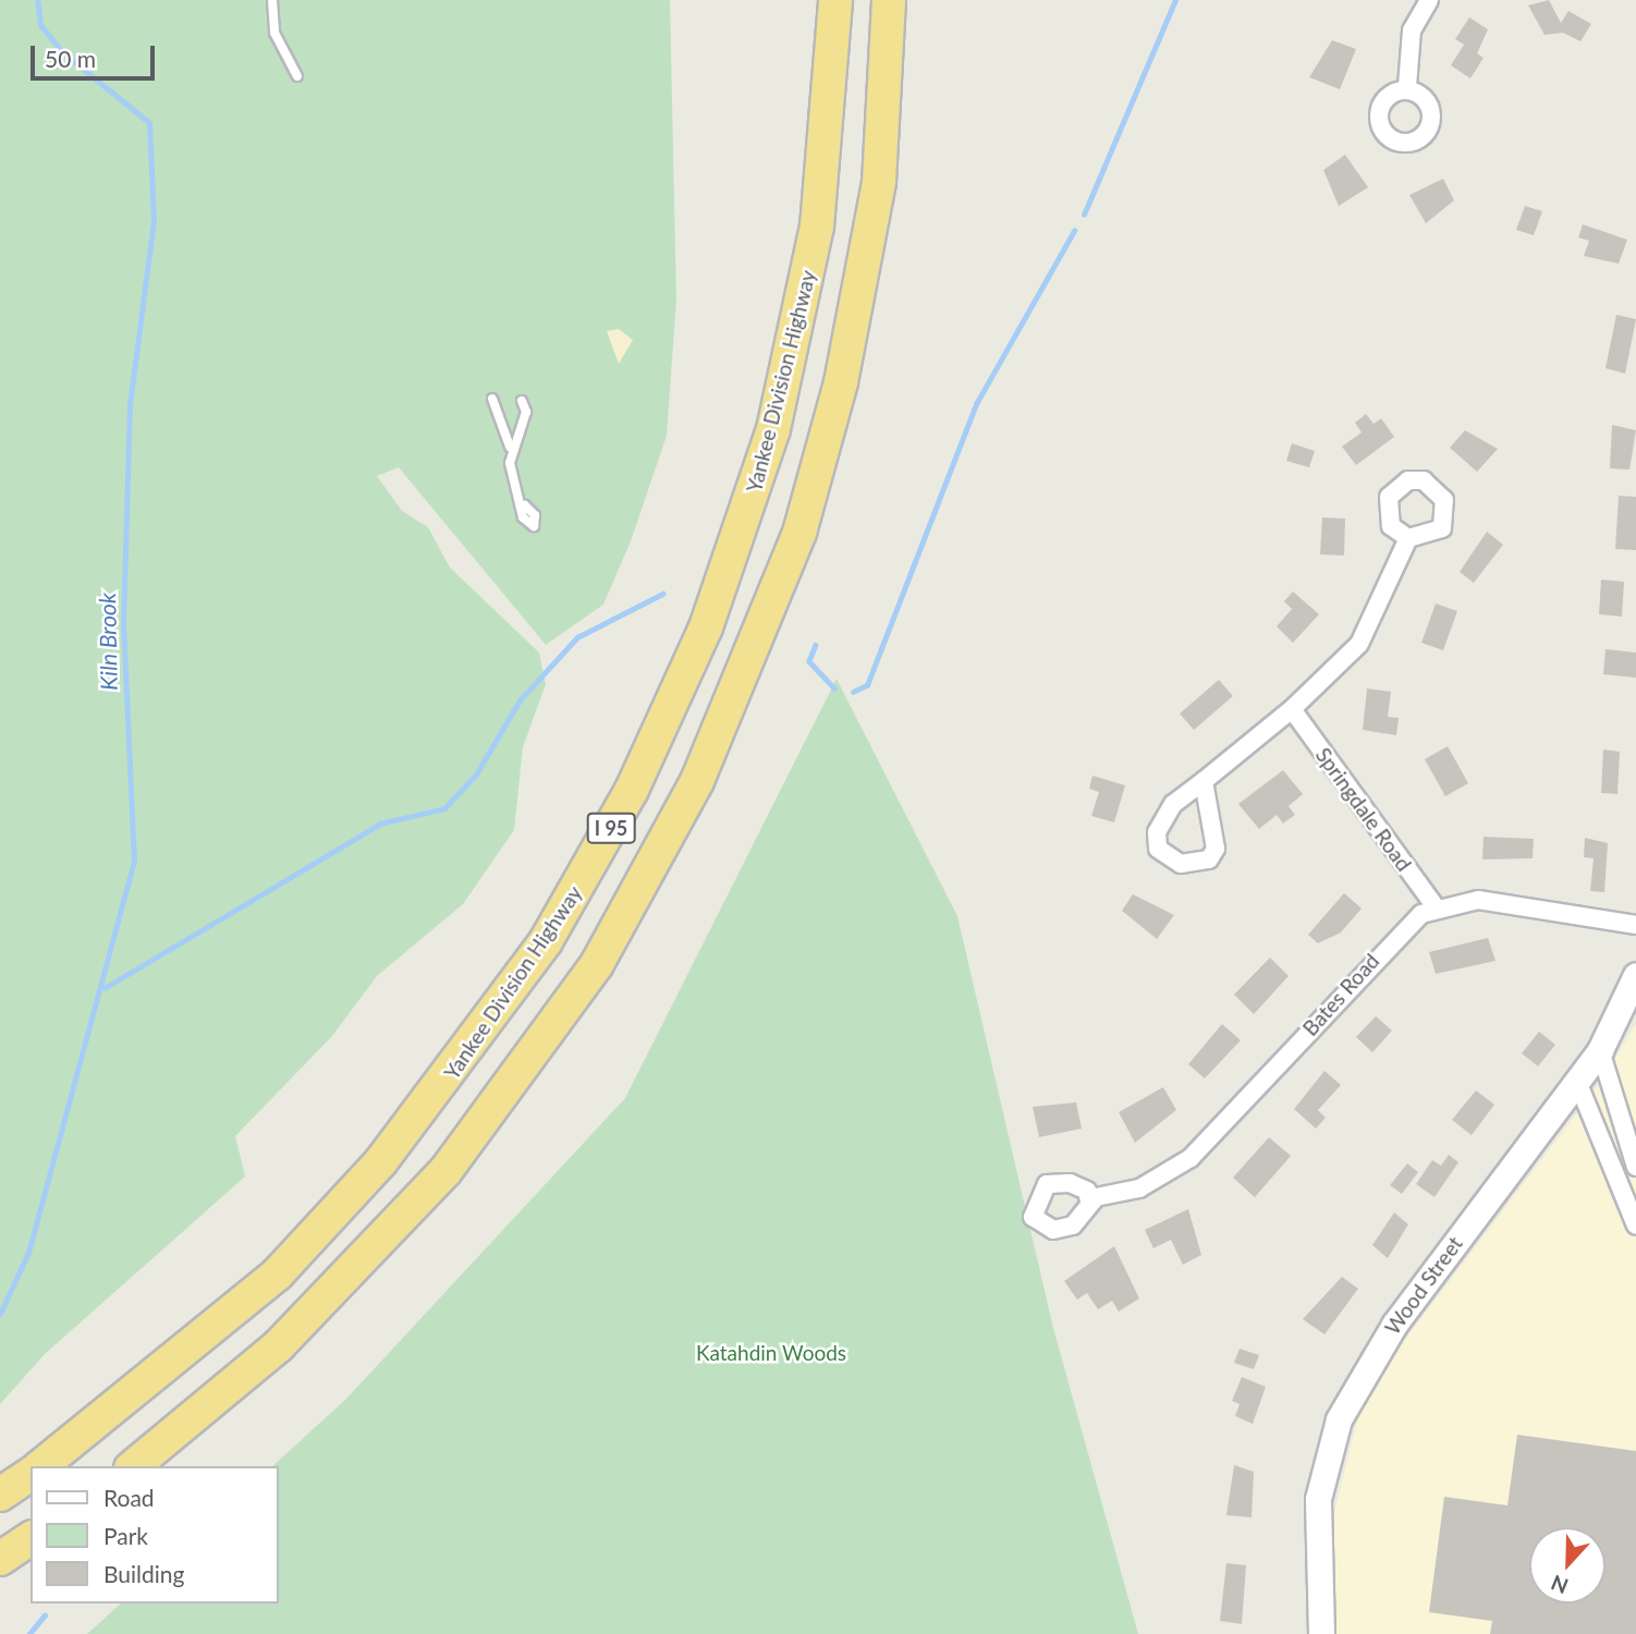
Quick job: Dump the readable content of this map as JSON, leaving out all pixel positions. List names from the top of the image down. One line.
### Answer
{"streets":{"highway":["Yankee Division Highway","I 95"],"street":["Springdale Road","Bates Road","Wood Street"]},"crossings":[["Springdale Road","Bates Road"]],"water":["Kiln Brook"],"parks":["Katahdin Woods"],"legend":["Road","Park","Building"],"scale_bar":"50 m","north":"bottom"}
